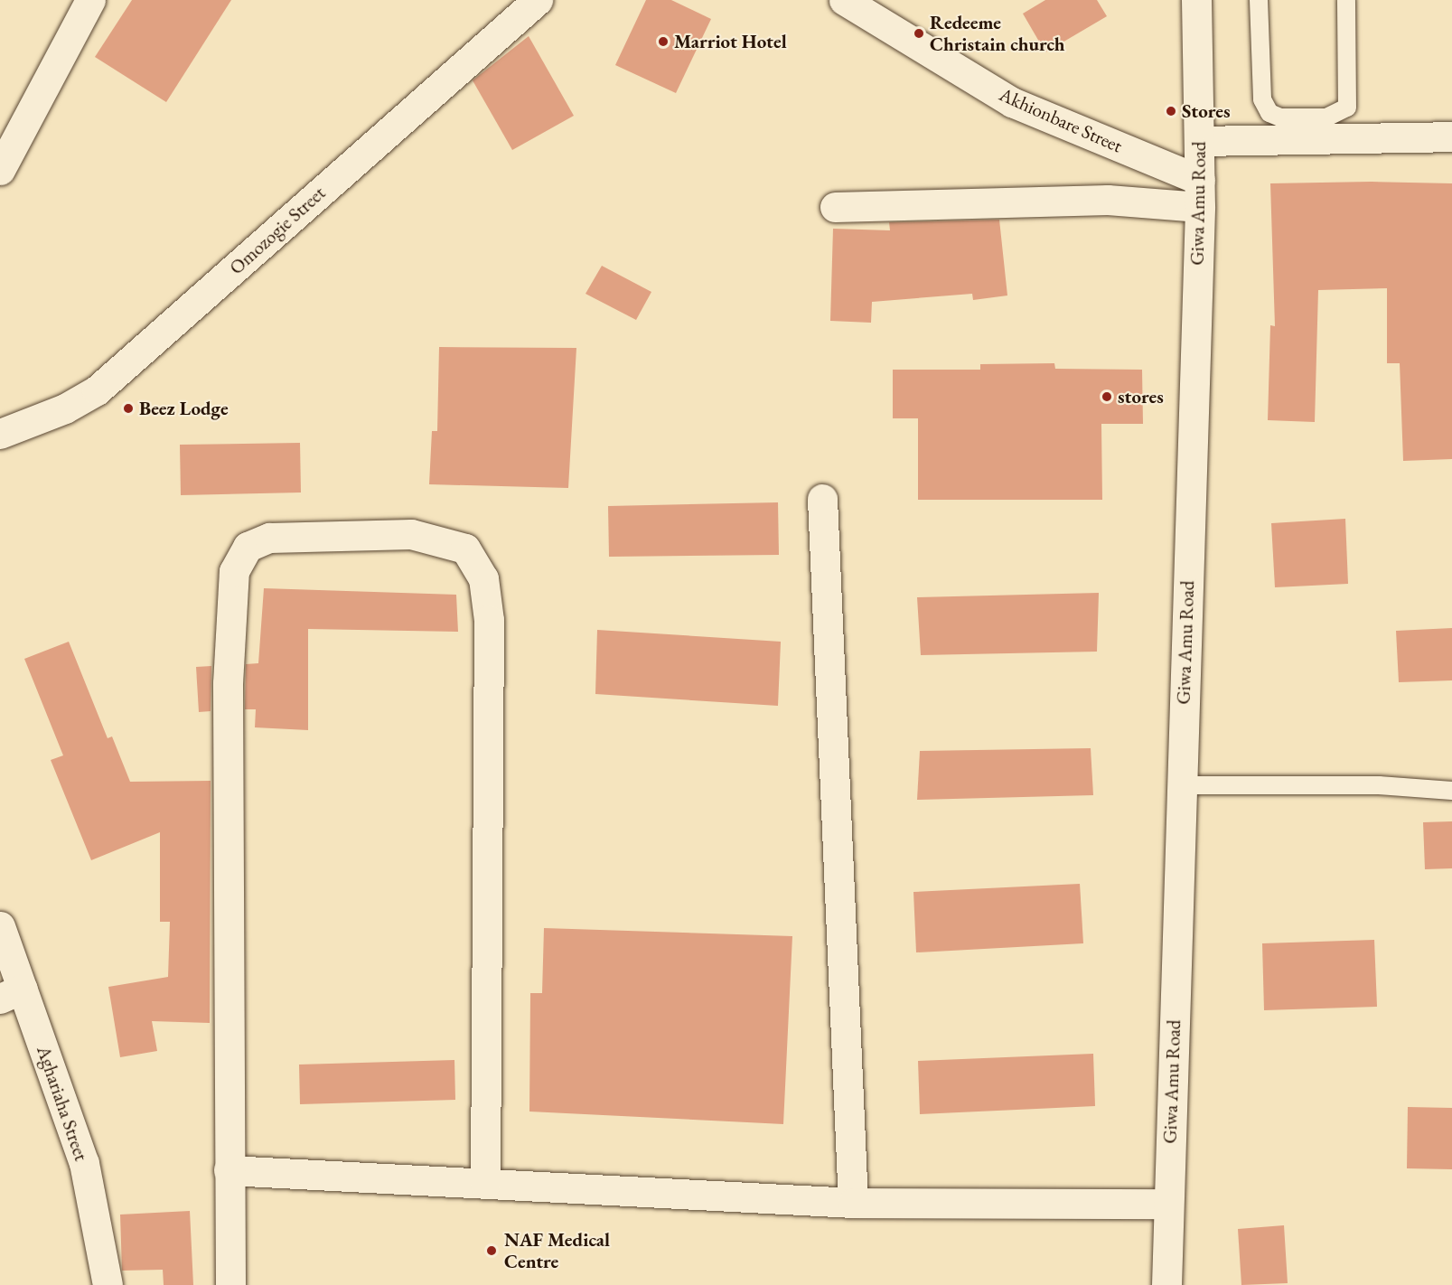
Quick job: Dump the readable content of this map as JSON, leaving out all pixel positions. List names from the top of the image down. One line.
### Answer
{"streets":{"street":["Akhionbare Street","Giwa Amu Road","Omozogie Street","Aghariaha Street"]},"crossings":[["Akhionbare Street","Giwa Amu Road"]],"places":["Redeeme Christain church","Marriot Hotel","Stores","stores","Beez Lodge","NAF Medical Centre"]}
